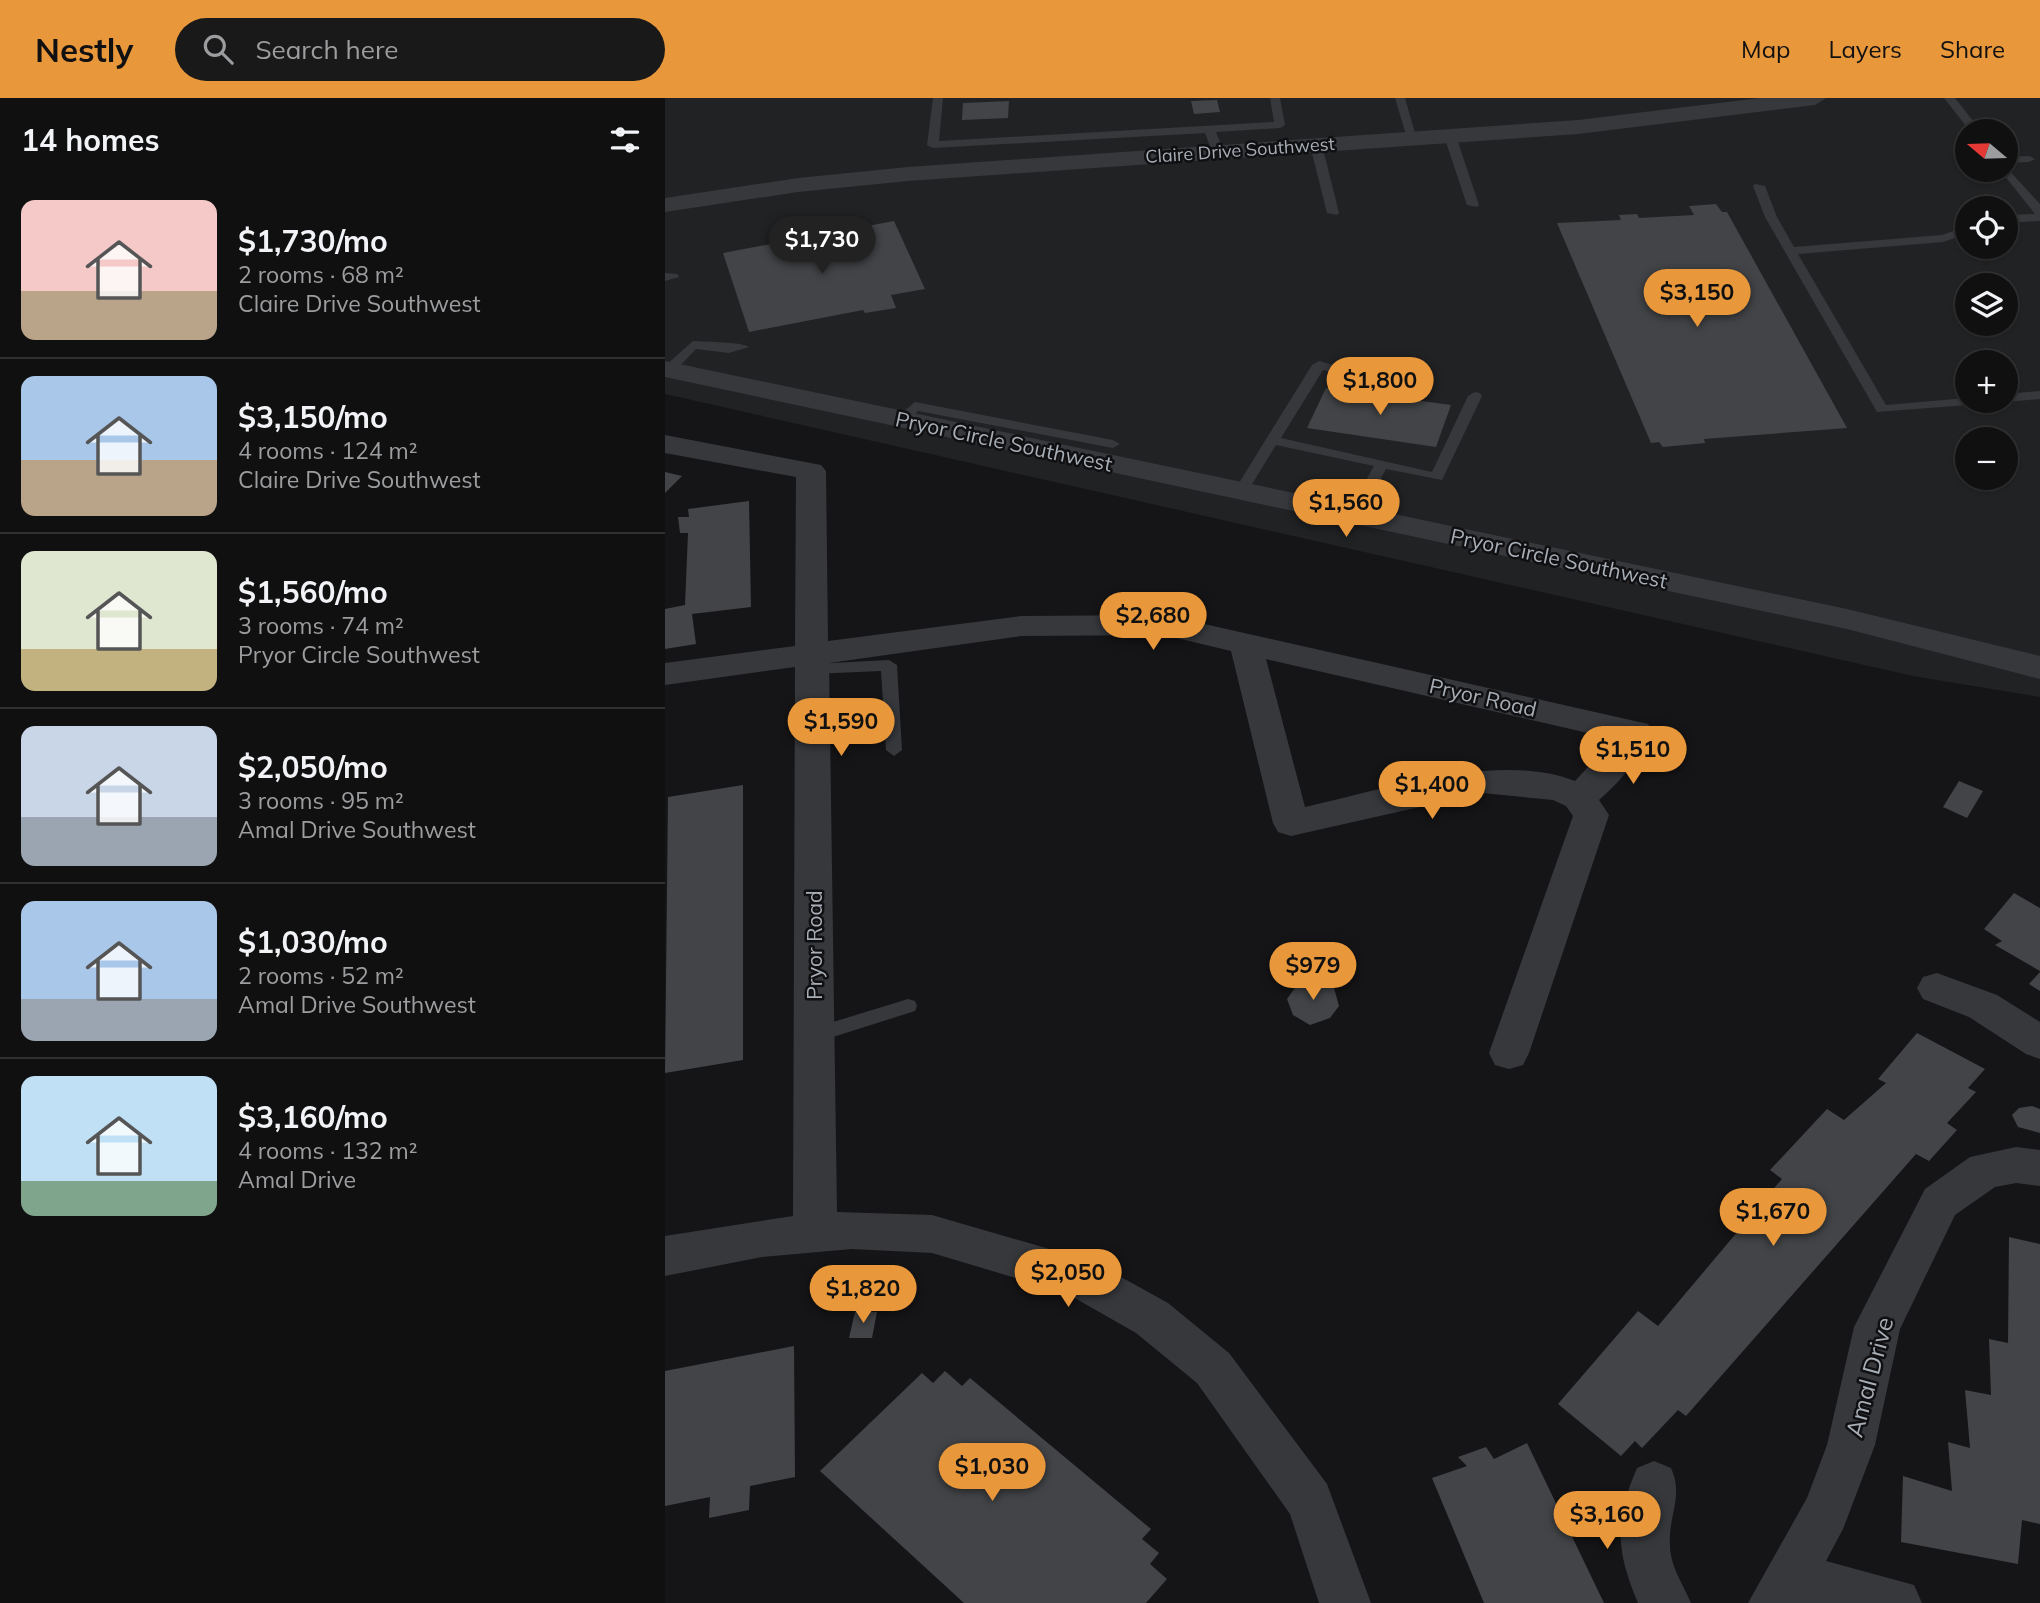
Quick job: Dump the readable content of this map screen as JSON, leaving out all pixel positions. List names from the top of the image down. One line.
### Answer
{"streets":{"street":["Claire Drive Southwest","Pryor Circle Southwest","Pryor Road","Amal Drive"]},"north":"left","page":{"header":"Nestly","search":"Search here","nav":["Map","Layers","Share"],"heading":"14 homes","map_buttons":["+","−"],"list":[{"name":"$1,730/mo","note":"2 rooms · 68 m² · Claire Drive Southwest"},{"name":"$3,150/mo","note":"4 rooms · 124 m² · Claire Drive Southwest"},{"name":"$1,560/mo","note":"3 rooms · 74 m² · Pryor Circle Southwest"},{"name":"$2,050/mo","note":"3 rooms · 95 m² · Amal Drive Southwest"},{"name":"$1,030/mo","note":"2 rooms · 52 m² · Amal Drive Southwest"},{"name":"$3,160/mo","note":"4 rooms · 132 m² · Amal Drive"}],"price":["$1,730","$3,150","$1,800","$1,560","$2,680","$1,590","$1,510","$1,400","$979","$1,670","$2,050","$1,820","$1,030","$3,160"]}}
